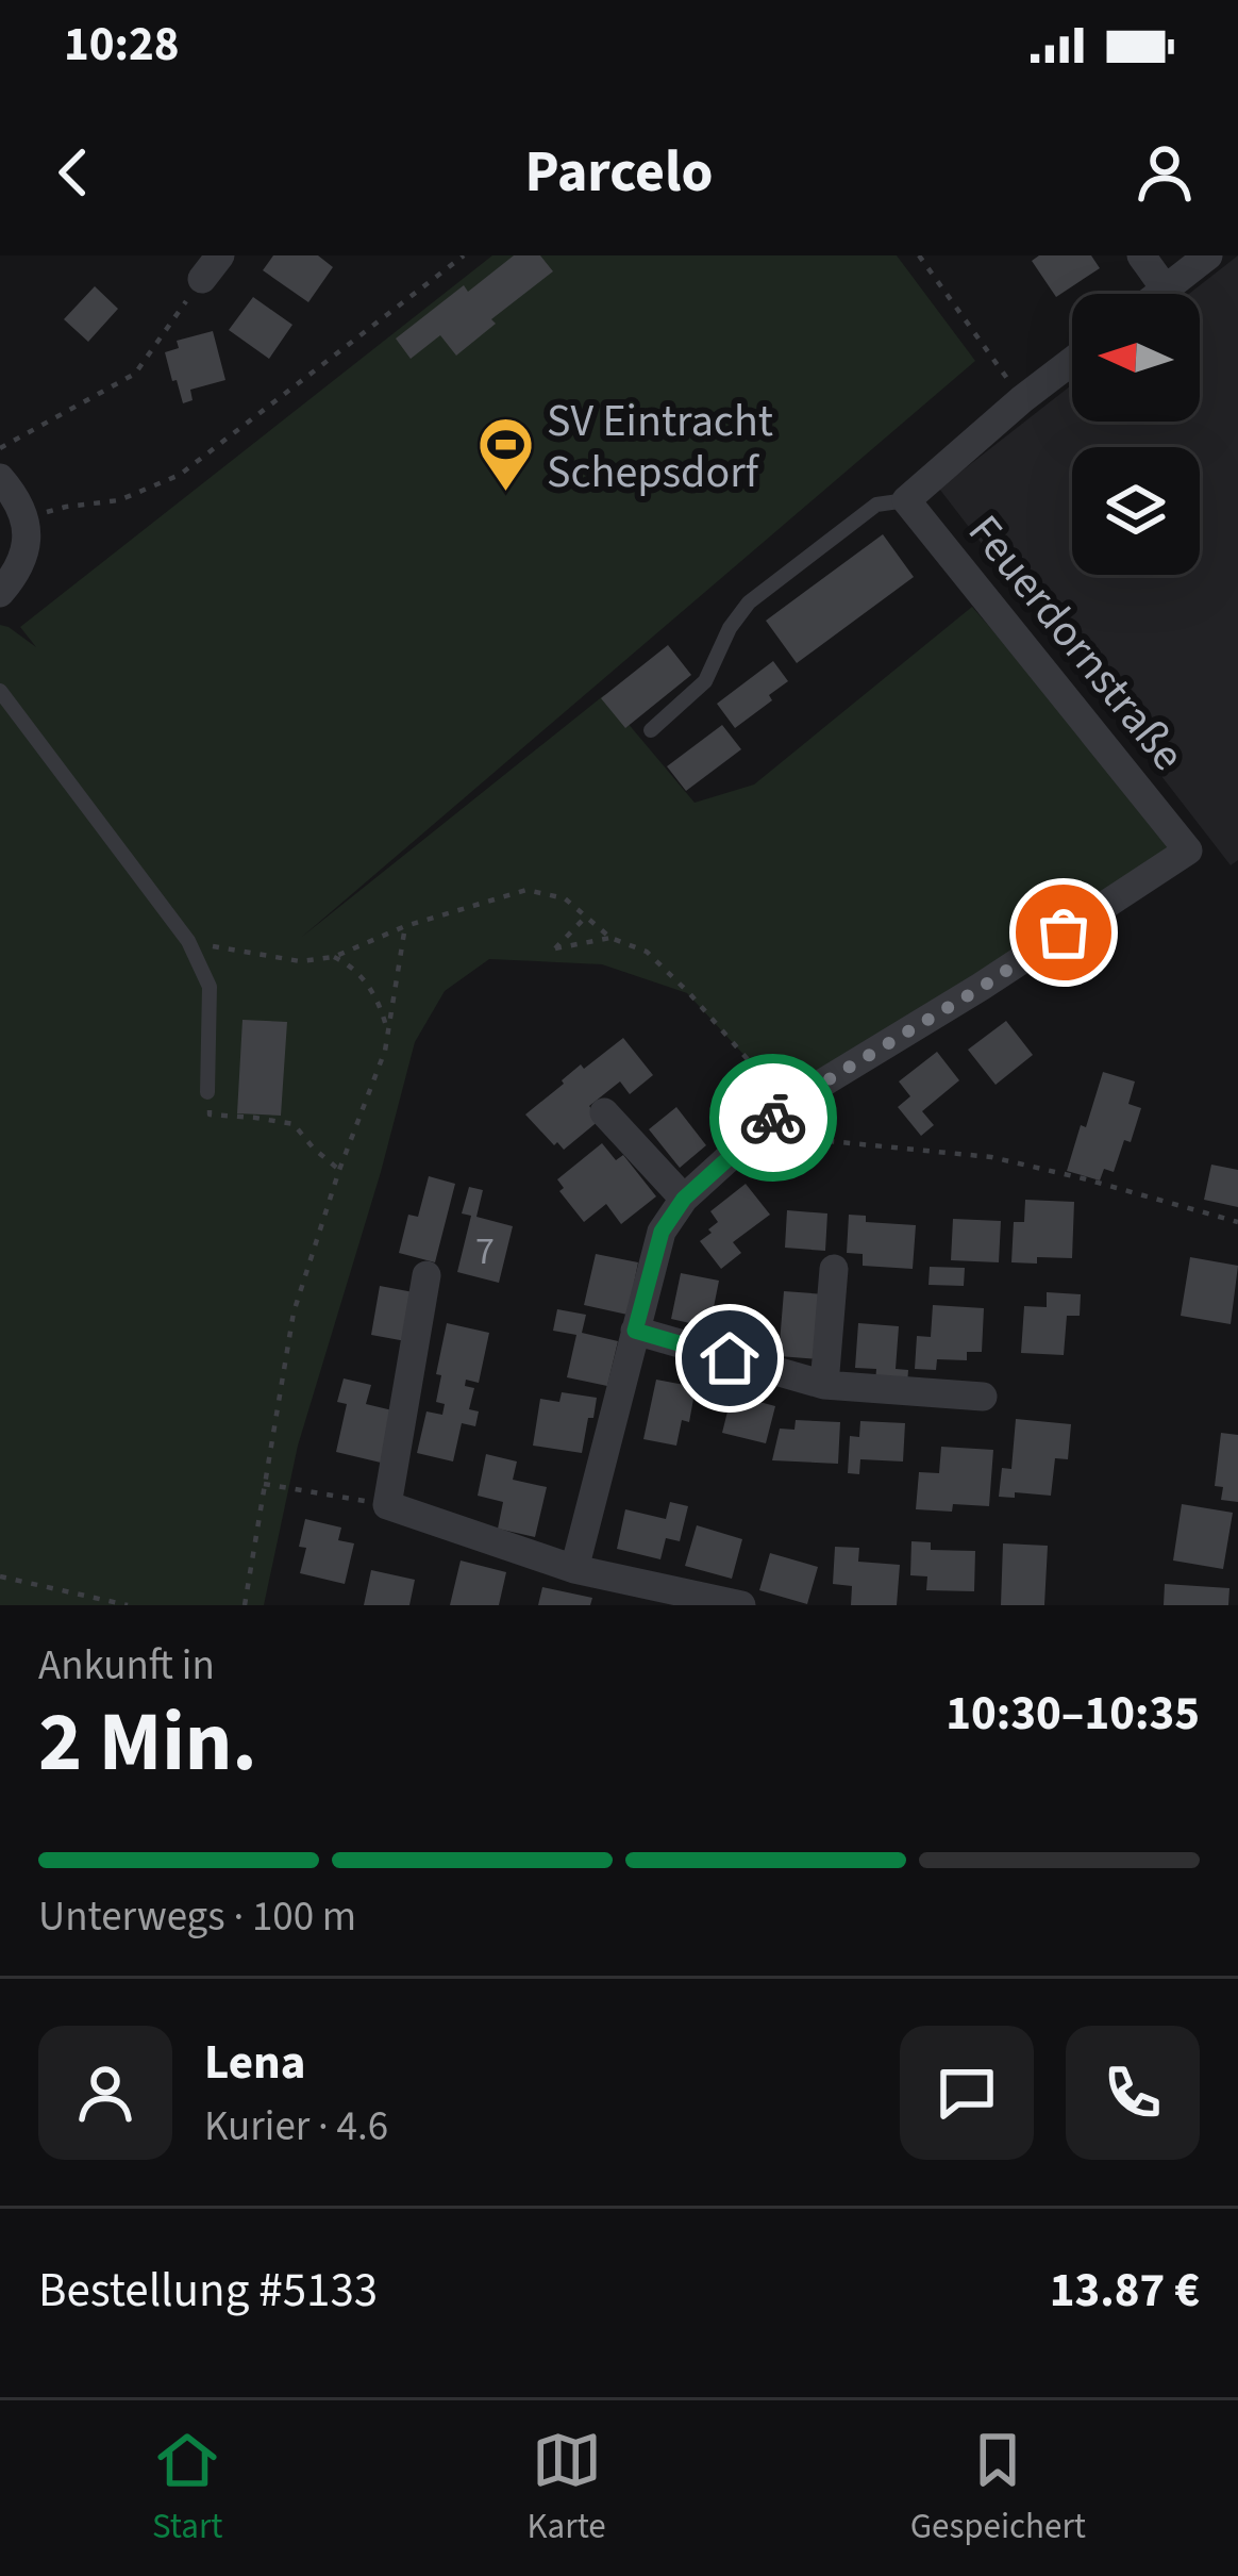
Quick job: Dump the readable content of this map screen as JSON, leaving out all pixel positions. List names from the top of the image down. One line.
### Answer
{"streets":{"street":["Feuerdornstraße"]},"places":{"sports":["SV Eintracht Schepsdorf"]},"house_numbers":["7"],"north":"left","page":{"status":"10:28","header":"Parcelo","heading":["2 Min.","Ankunft in","10:30–10:35"],"panel":["Lena","Kurier · 4.6","Bestellung #5133","13.87 €"],"bar":"Unterwegs · 100 m","tabs":["Start","Karte","Gespeichert"]}}
